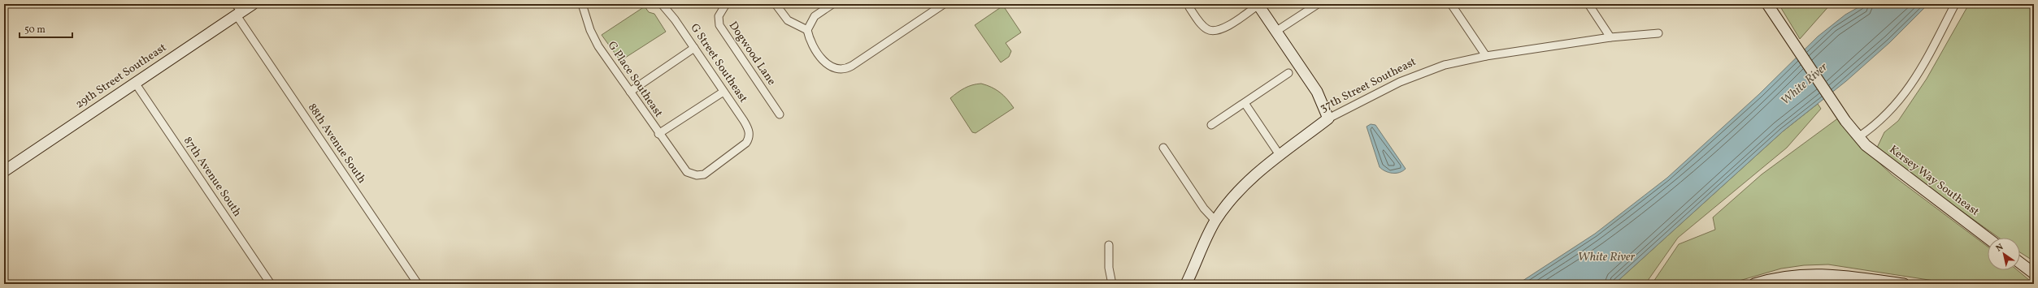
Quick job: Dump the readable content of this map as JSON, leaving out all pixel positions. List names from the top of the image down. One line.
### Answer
{"streets":{"street":["Dogwood Lane","G Street Southeast","29th Street Southeast","G Place Southeast","37th Street Southeast","88th Avenue South","87th Avenue South","Kersey Way Southeast"]},"crossings":[["G Street Southeast","G Place Southeast"],["29th Street Southeast","88th Avenue South"],["29th Street Southeast","87th Avenue South"]],"water":["White River"],"scale_bar":"50 m","north":"top left"}
